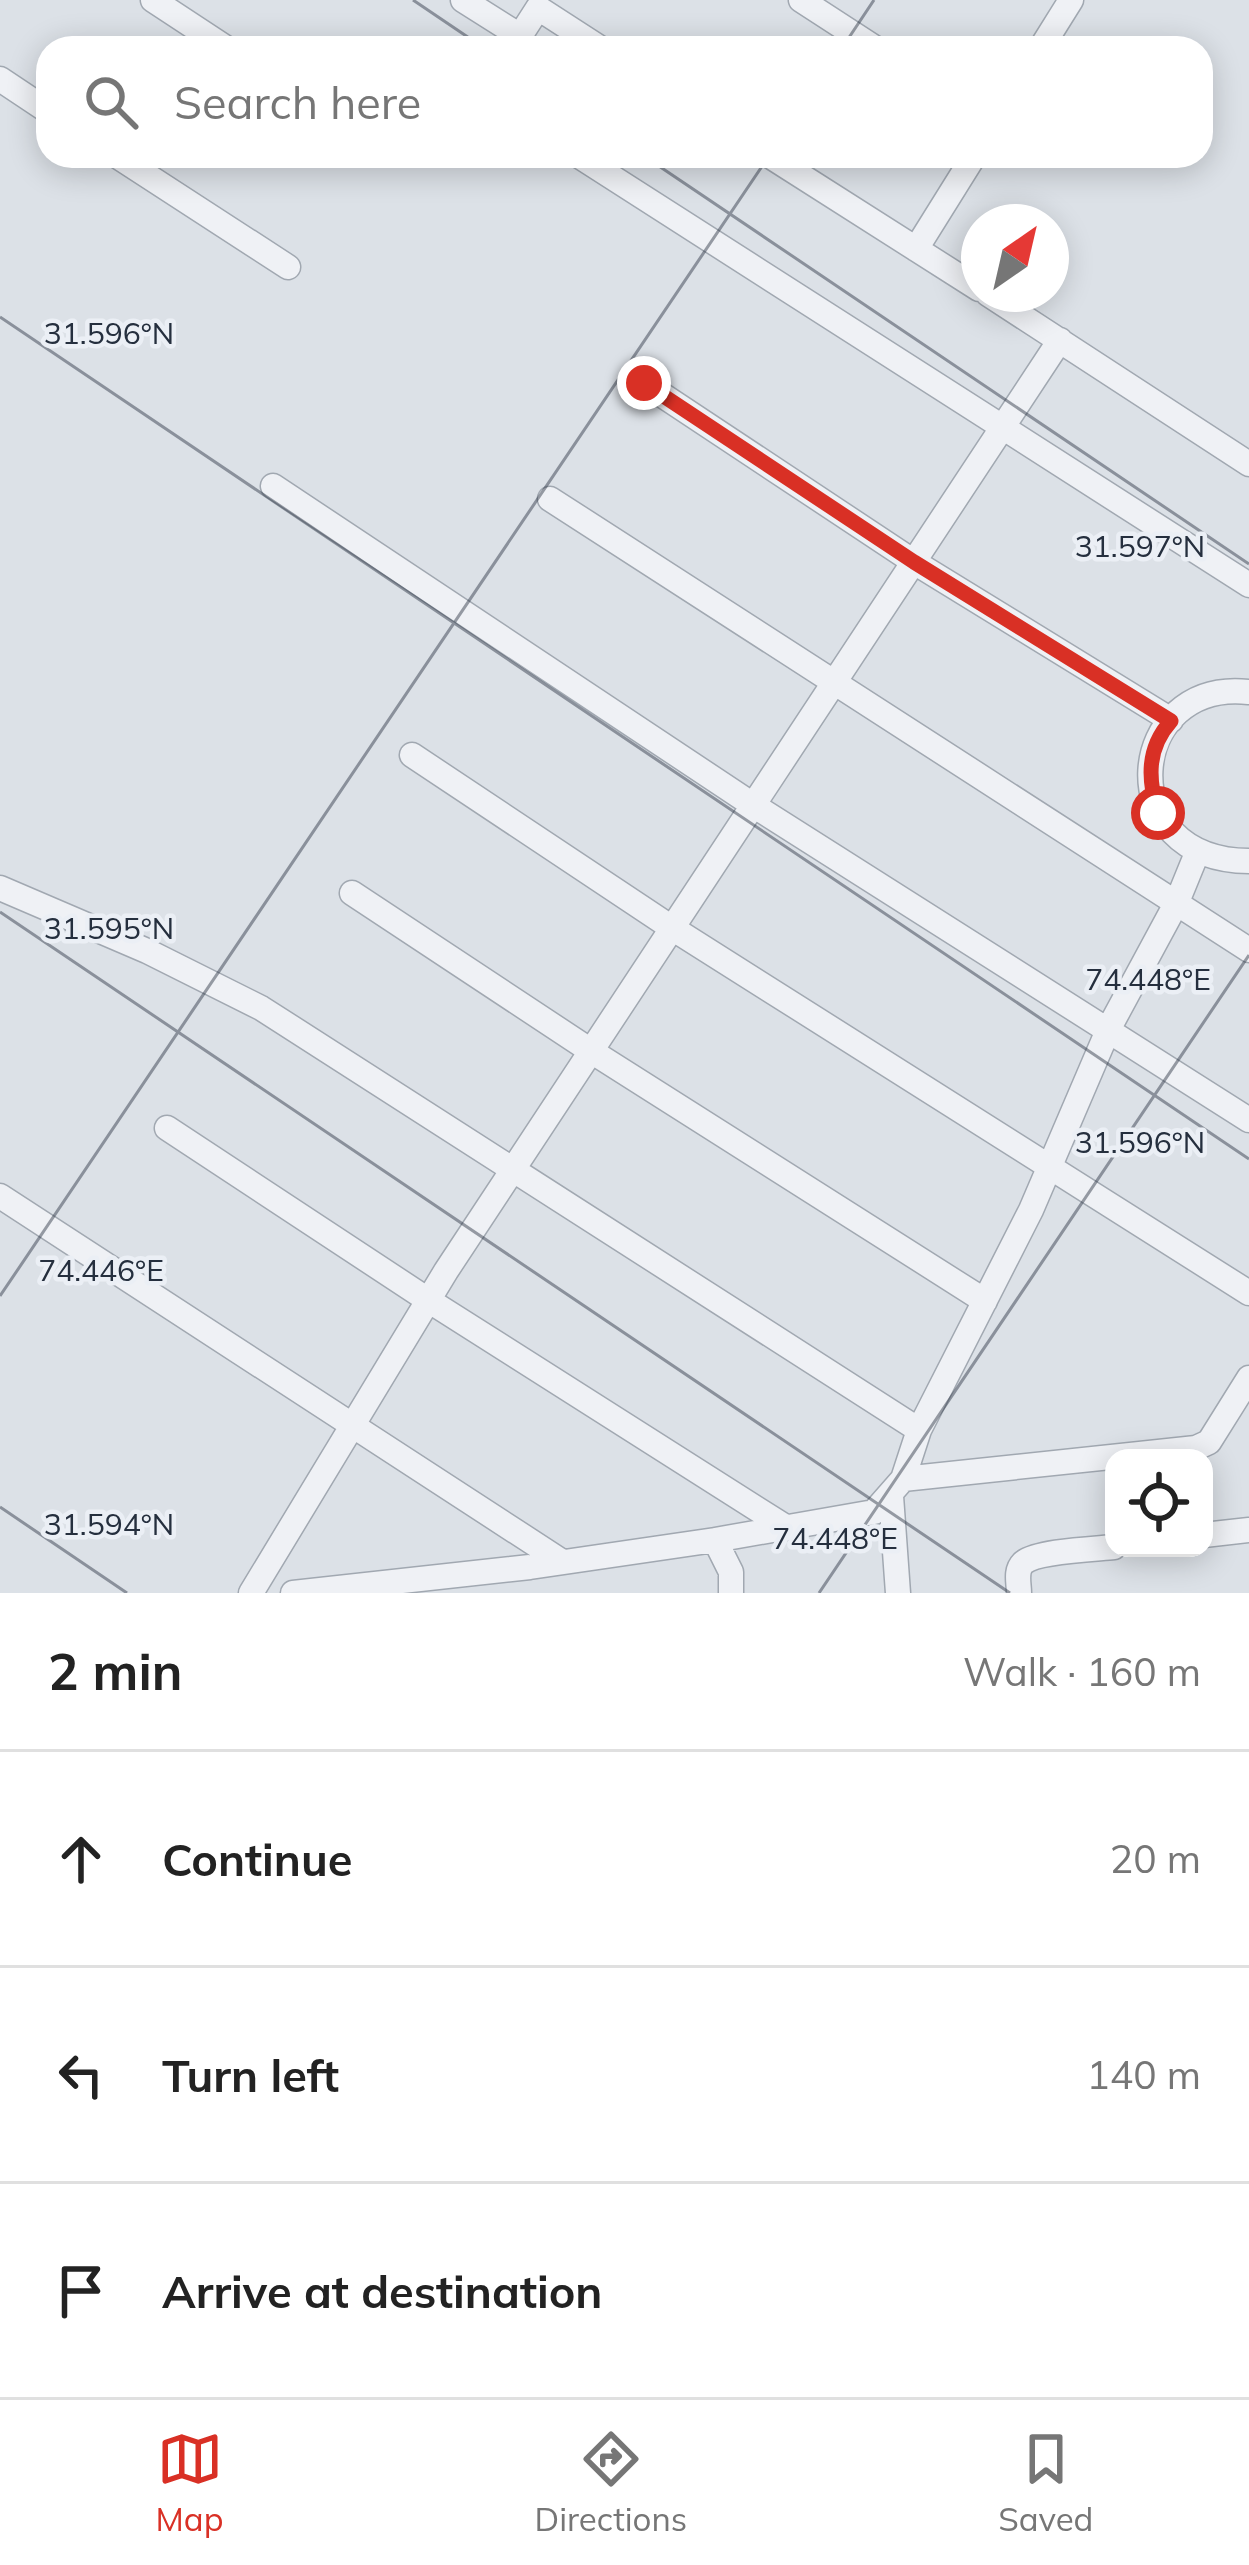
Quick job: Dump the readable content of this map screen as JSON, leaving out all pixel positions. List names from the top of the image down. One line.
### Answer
{"north":"top right","page":{"search":"Search here","heading":["2 min","Walk · 160 m"],"list":[["Continue","20 m"],["Turn left","140 m"],"Arrive at destination"],"nav":["Map","Directions","Saved"]},"coordinates":["31.596°N","31.597°N","31.595°N","74.448°E","74.446°E","31.594°N"]}
